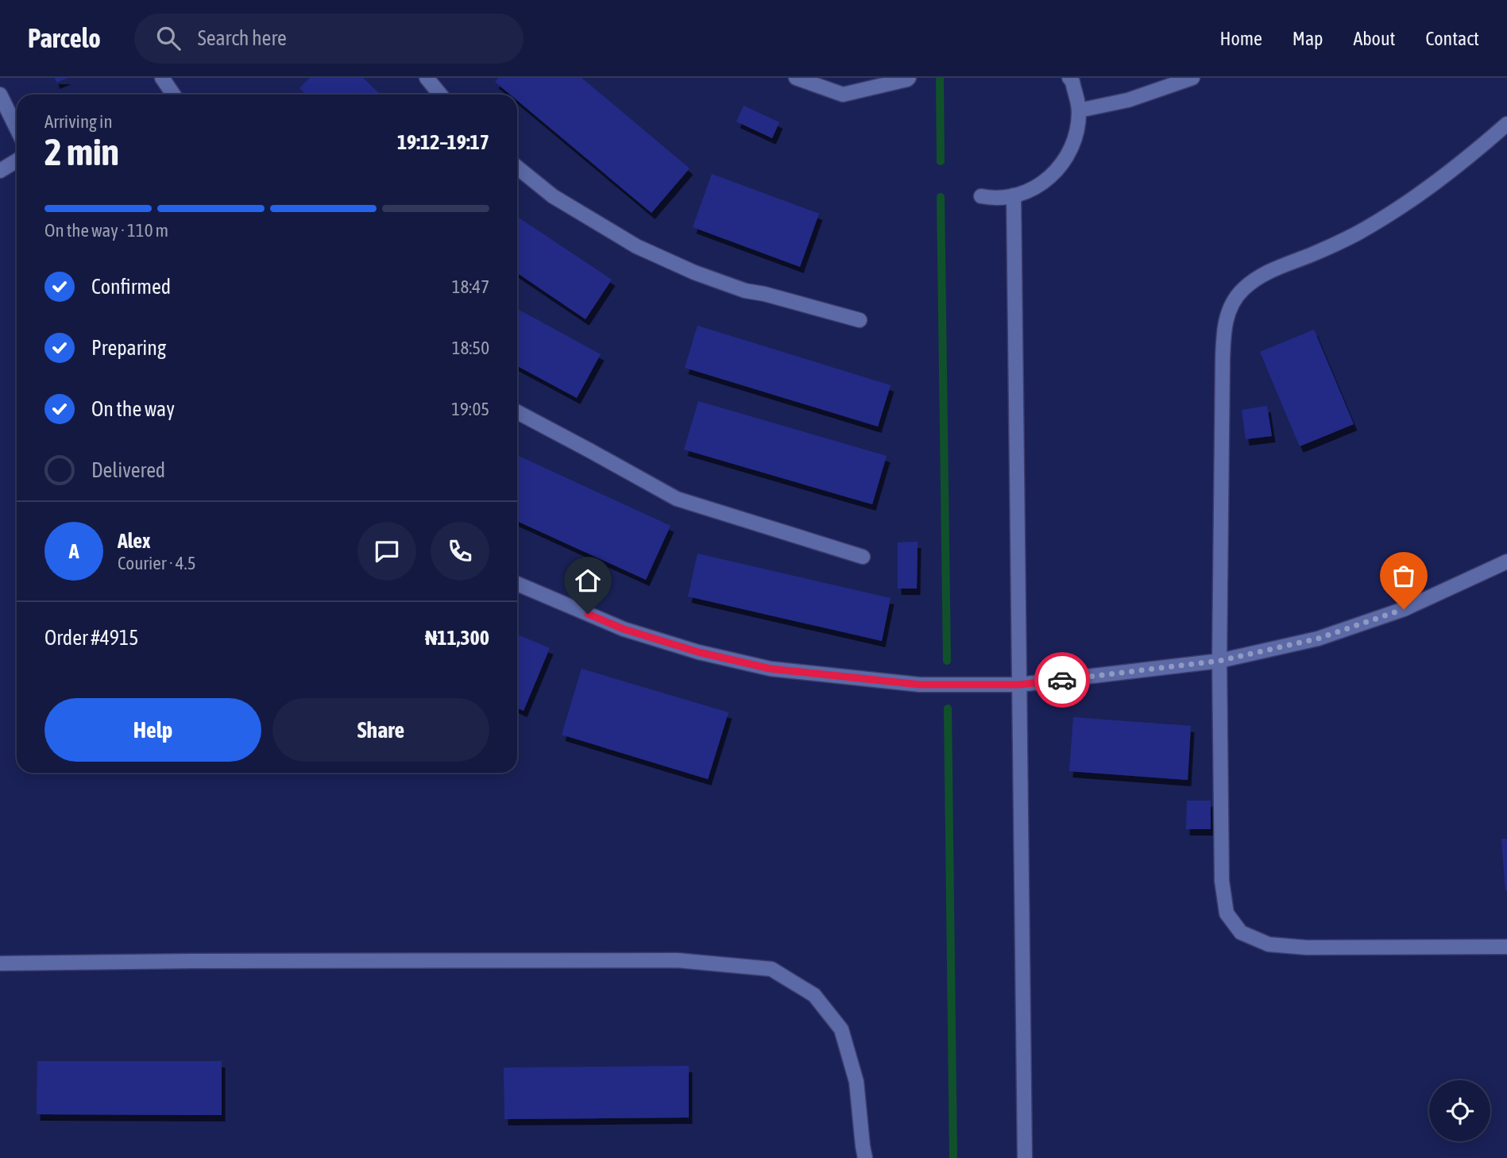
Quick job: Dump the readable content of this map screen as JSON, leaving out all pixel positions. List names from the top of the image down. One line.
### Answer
{"page":{"header":"Parcelo","search":"Search here","nav":["Home","Map","About","Contact"],"heading":["2 min","Arriving in","19:12–19:17"],"panel":["Alex","Courier · 4.5","Order #4915","₦11,300"],"bar":"On the way · 110 m","list":[["Confirmed","18:47"],["Preparing","18:50"],["On the way","19:05"],"Delivered"],"round":"A","buttons":["Help","Share"]}}
